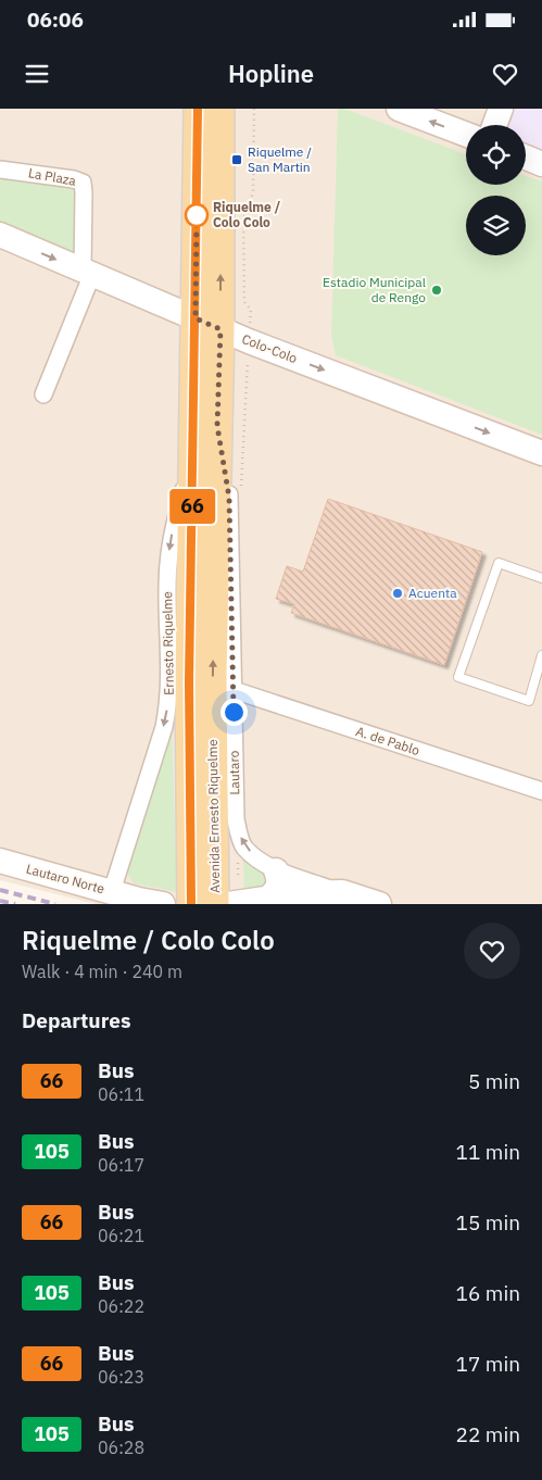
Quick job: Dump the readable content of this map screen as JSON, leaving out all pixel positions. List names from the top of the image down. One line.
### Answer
{"streets":{"main road":["Avenida Ernesto Riquelme"],"street":["La Plaza","Colo-Colo","Ernesto Riquelme","A. de Pablo","Lautaro","Lautaro Norte"]},"crossings":[["La Plaza","Colo-Colo"],["Colo-Colo","Avenida Ernesto Riquelme"],["Ernesto Riquelme","Avenida Ernesto Riquelme"],["Ernesto Riquelme","Lautaro Norte"],["A. de Pablo","Lautaro"],["Lautaro","Avenida Ernesto Riquelme"]],"one_way":["Colo-Colo","Ernesto Riquelme"],"places":{"transit":["Riquelme / San Martin"],"other":["Riquelme / Colo Colo","Estadio Municipal de Rengo","Acuenta"]},"lines":["bus line 66"],"page":{"status":"06:06","header":"Hopline","on_map":"66","heading":[["Riquelme / Colo Colo","Walk · 4 min · 240 m"],"Departures"],"list":[{"mark":"66","name":"Bus","note":"06:11","value":"5 min"},{"mark":"105","name":"Bus","note":"06:17","value":"11 min"},{"mark":"66","name":"Bus","note":"06:21","value":"15 min"},{"mark":"105","name":"Bus","note":"06:22","value":"16 min"},{"mark":"66","name":"Bus","note":"06:23","value":"17 min"},{"mark":"105","name":"Bus","note":"06:28","value":"22 min"}]}}
